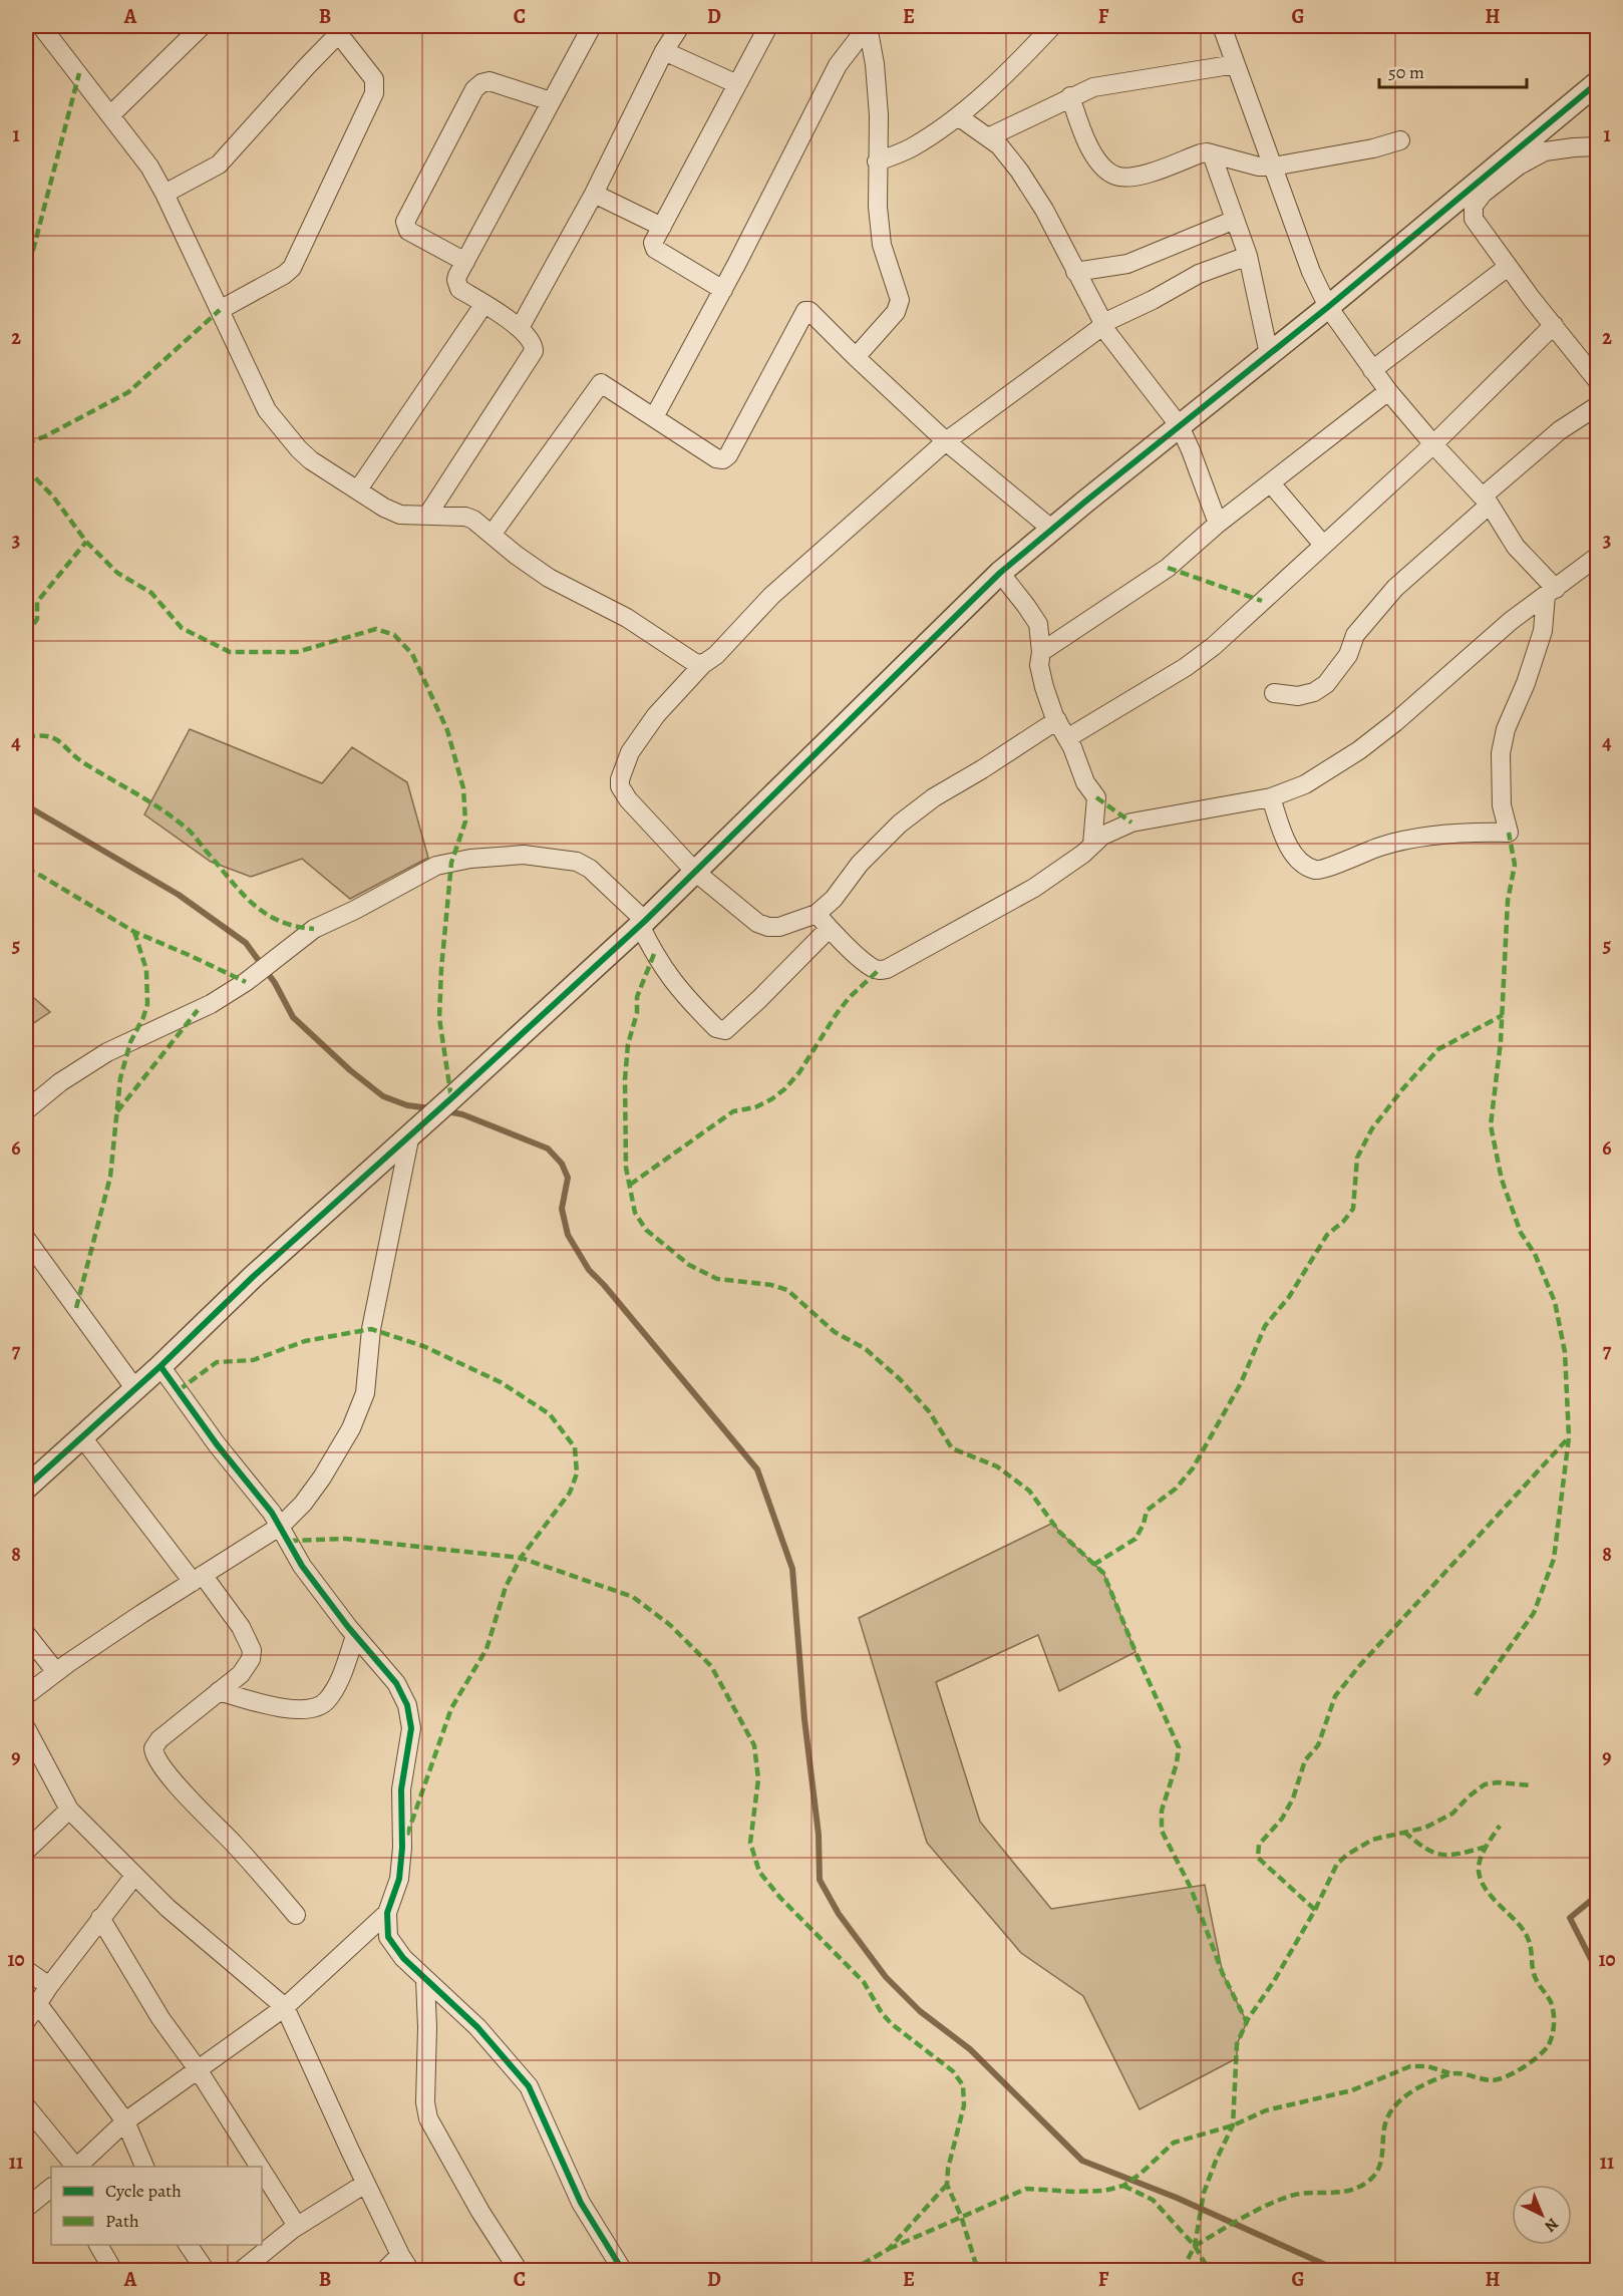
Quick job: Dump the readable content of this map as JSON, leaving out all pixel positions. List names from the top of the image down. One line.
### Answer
{"legend":["Cycle path","Path"],"scale_bar":"50 m","north":"bottom right","grid":{"columns":["A","B","C","D","E","F","G","H"],"rows":["1","2","3","4","5","6","7","8","9","10","11"]}}
